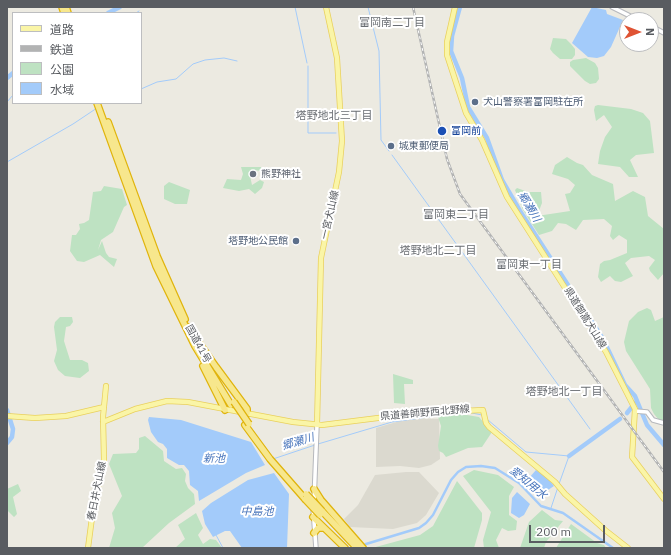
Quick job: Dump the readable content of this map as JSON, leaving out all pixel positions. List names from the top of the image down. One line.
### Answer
{"streets":{"highway":["国道41号"],"main road":["一宮犬山線","県道御嵩犬山線","県道善師野西北野線","春日井犬山線"]},"crossings":[["一宮犬山線","県道善師野西北野線"],["県道善師野西北野線","春日井犬山線"]],"districts":["富岡南二丁目","塔野地北三丁目","富岡東二丁目","塔野地北二丁目","富岡東一丁目","塔野地北一丁目"],"water":["郷瀬川","新池","愛知用水","中島池"],"places":["犬山警察署富岡駐在所","富岡前","城東郵便局","熊野神社","塔野地公民館"],"legend":["道路","鉄道","公園","水域"],"scale_bar":"200 m","north":"right"}
